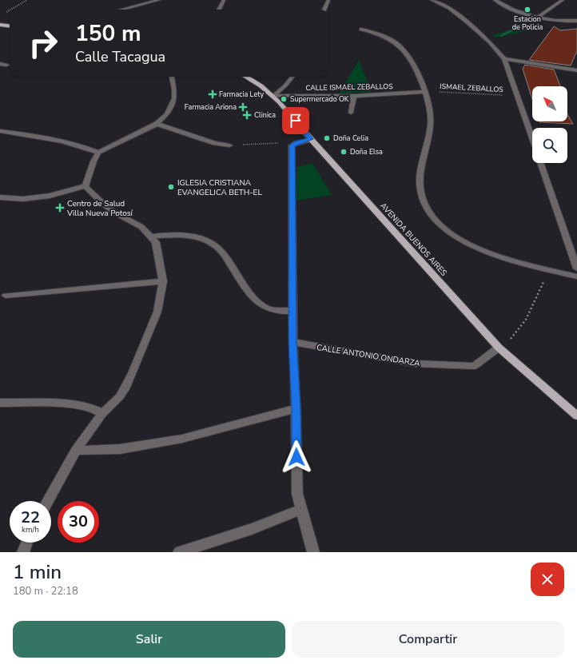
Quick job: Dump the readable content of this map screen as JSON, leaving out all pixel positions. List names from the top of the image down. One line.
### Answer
{"streets":{"main road":["AVENIDA BUENOS AIRES"],"street":["CALLE ISMAEL ZEBALLOS","CALLE ANTONIO ONDARZA"],"path":["ISMAEL ZEBALLOS"]},"crossings":[["CALLE ISMAEL ZEBALLOS","ISMAEL ZEBALLOS"],["CALLE ISMAEL ZEBALLOS","AVENIDA BUENOS AIRES"],["AVENIDA BUENOS AIRES","CALLE ANTONIO ONDARZA"]],"places":{"other":["Estacion de Policia","Supermercado OK","Doña Celia","Doña Elsa","IGLESIA CRISTIANA EVANGELICA BETH-EL"],"health":["Farmacia Lety","Farmacia Ariona","Clinica","Centro de Salud Villa Nueva Potosí"]},"north":"top left","page":{"turn":["150 m","Calle Tacagua"],"speed":"22 km/h","limit":"30","heading":["1 min","180 m · 22:18"],"buttons":["Salir","Compartir"]}}
